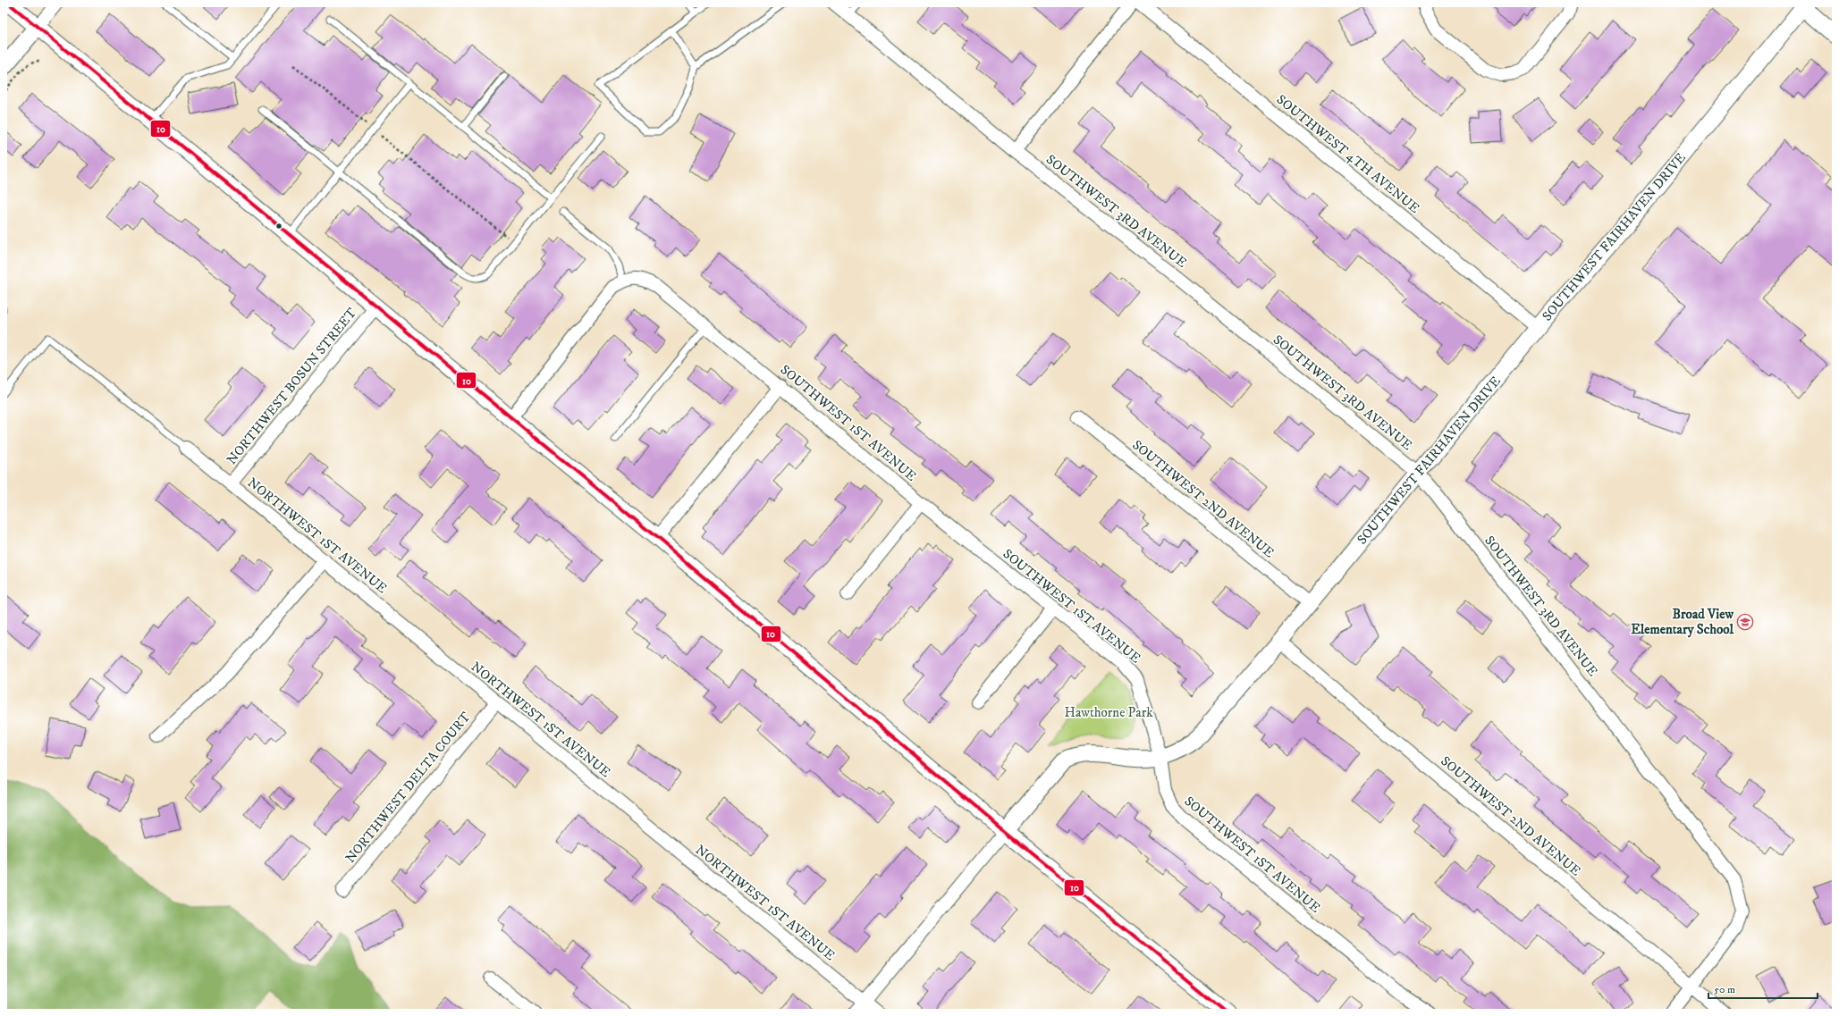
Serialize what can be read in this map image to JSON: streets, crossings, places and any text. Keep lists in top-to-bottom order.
{
  "streets": {
    "street": [
      "SOUTHWEST 4TH AVENUE",
      "SOUTHWEST 3RD AVENUE",
      "SOUTHWEST FAIRHAVEN DRIVE",
      "NORTHWEST BOSUN STREET",
      "SOUTHWEST 1ST AVENUE",
      "SOUTHWEST 2ND AVENUE",
      "NORTHWEST 1ST AVENUE",
      "NORTHWEST DELTA COURT"
    ]
  },
  "crossings": [
    ["SOUTHWEST 4TH AVENUE", "SOUTHWEST FAIRHAVEN DRIVE"],
    ["SOUTHWEST 3RD AVENUE", "SOUTHWEST FAIRHAVEN DRIVE"],
    ["SOUTHWEST 3RD AVENUE", "SOUTHWEST 2ND AVENUE"],
    ["SOUTHWEST FAIRHAVEN DRIVE", "SOUTHWEST 1ST AVENUE"],
    ["SOUTHWEST FAIRHAVEN DRIVE", "SOUTHWEST 2ND AVENUE"],
    ["NORTHWEST BOSUN STREET", "NORTHWEST 1ST AVENUE"],
    ["NORTHWEST 1ST AVENUE", "NORTHWEST DELTA COURT"]
  ],
  "parks": ["Hawthorne Park"],
  "places": {
    "school or university": ["Broad View Elementary School"]
  },
  "lines": ["transit line 10"],
  "scale_bar": "50 m"
}
